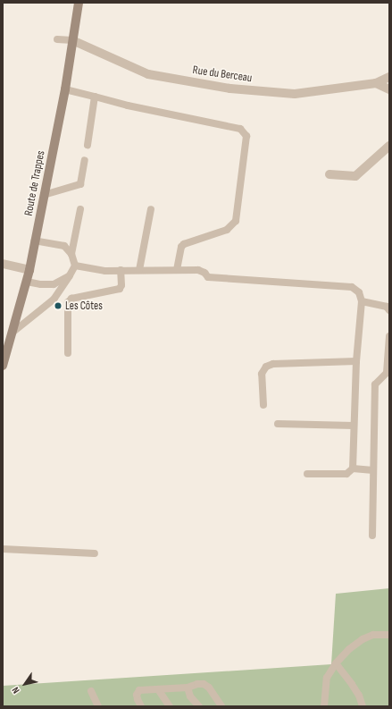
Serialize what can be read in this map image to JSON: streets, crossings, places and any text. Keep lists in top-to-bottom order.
{
  "streets": {
    "main road": ["Route de Trappes"],
    "street": ["Rue du Berceau"]
  },
  "crossings": [
    ["Rue du Berceau", "Route de Trappes"]
  ],
  "places": ["Les Côtes"],
  "north": "bottom left"
}
